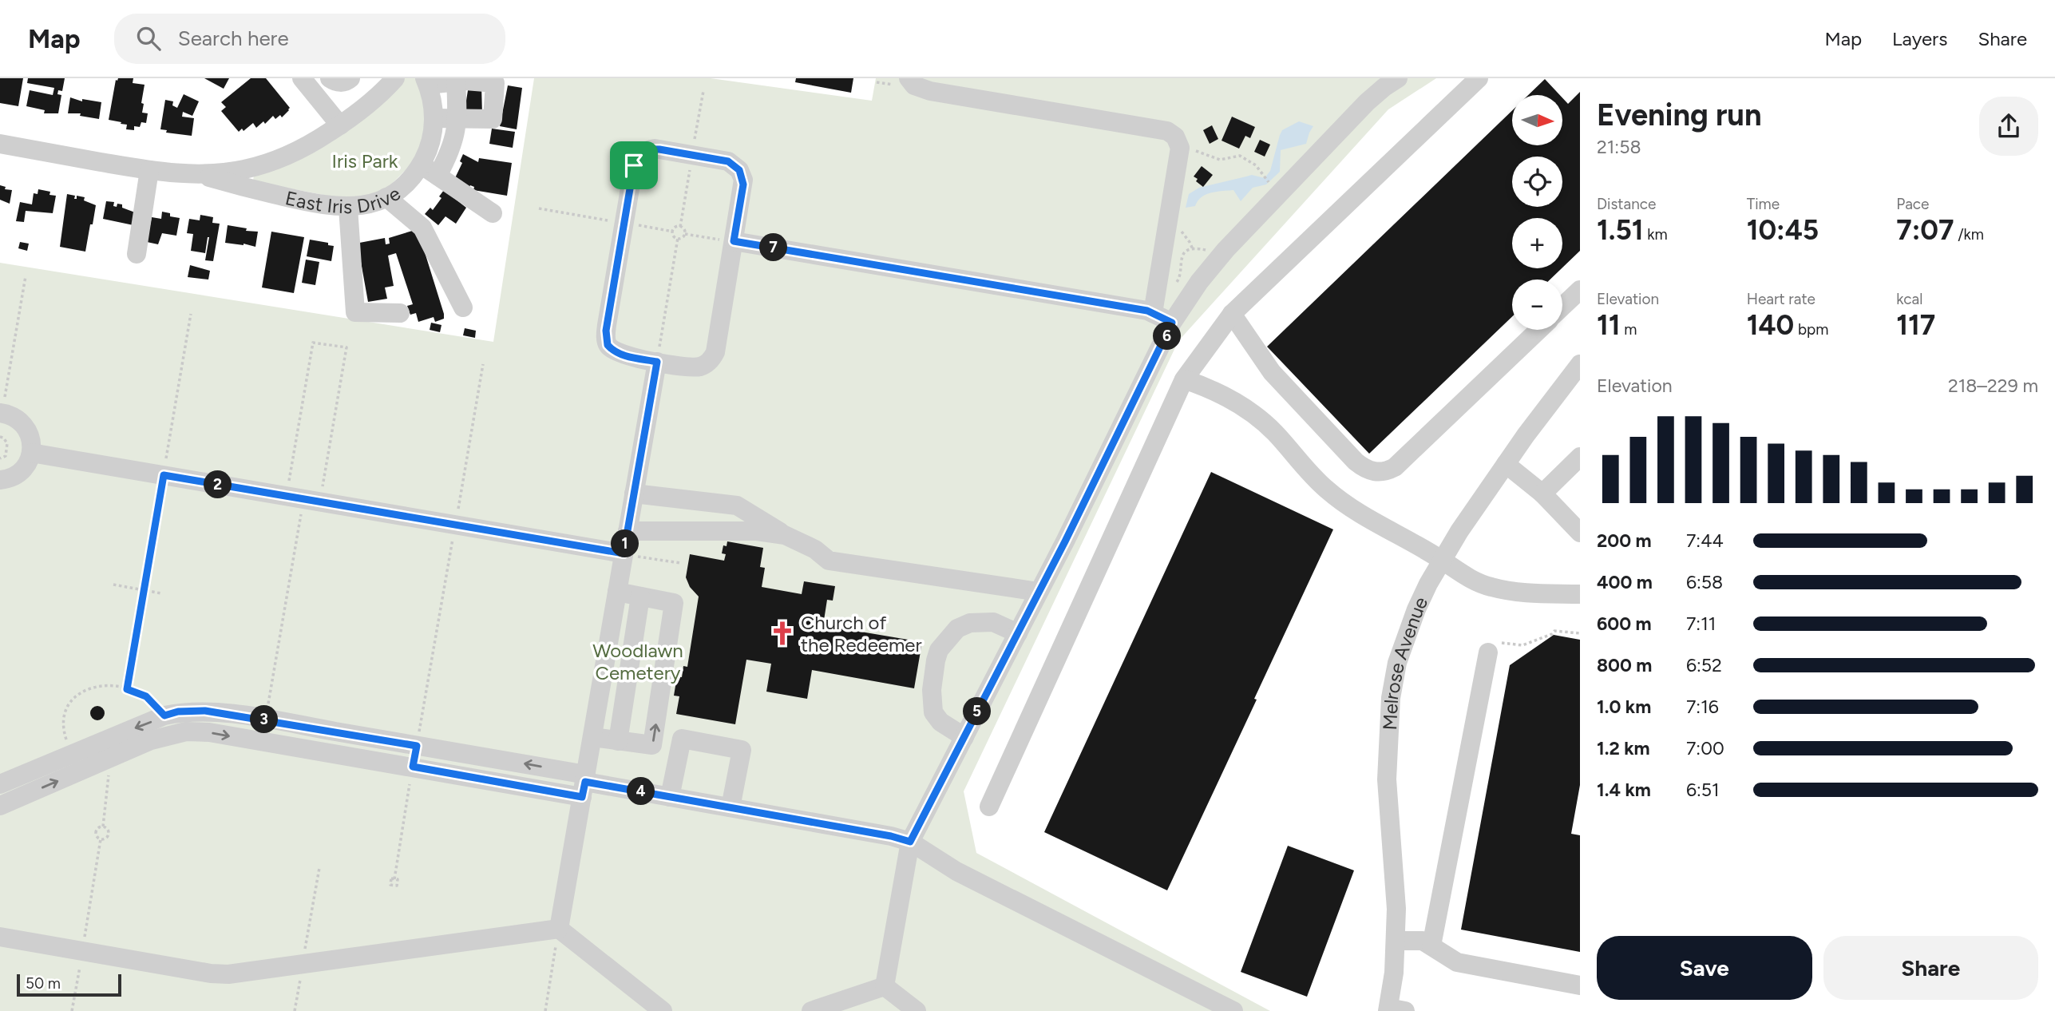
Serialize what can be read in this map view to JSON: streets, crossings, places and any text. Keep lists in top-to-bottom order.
{
  "streets": {
    "street": ["East Iris Drive", "Melrose Avenue"]
  },
  "parks": ["Iris Park", "Woodlawn Cemetery"],
  "places": {
    "church": ["Church of the Redeemer"]
  },
  "scale_bar": "50 m",
  "north": "right",
  "page": {
    "header": "Map",
    "search": "Search here",
    "nav": ["Map", "Layers", "Share"],
    "heading": ["Evening run", "21:58"],
    "map_buttons": ["+", "−"],
    "stats": [
      ["Distance", "1.51 km"],
      ["Time", "10:45"],
      ["Pace", "7:07 /km"],
      ["Elevation", "11 m"],
      ["Heart rate", "140 bpm"],
      ["kcal", "117"]
    ],
    "pins": [
      "7",
      "6",
      "2",
      "1",
      "5",
      "3",
      "4"
    ],
    "chart": ["Elevation", "218–229 m"],
    "list": [
      {
        "name": "200 m",
        "note": "7:44"
      },
      {
        "name": "400 m",
        "note": "6:58"
      },
      {
        "name": "600 m",
        "note": "7:11"
      },
      {
        "name": "800 m",
        "note": "6:52"
      },
      {
        "name": "1.0 km",
        "note": "7:16"
      },
      {
        "name": "1.2 km",
        "note": "7:00"
      },
      {
        "name": "1.4 km",
        "note": "6:51"
      }
    ],
    "buttons": ["Save", "Share"],
    "scale": "50 m"
  }
}
